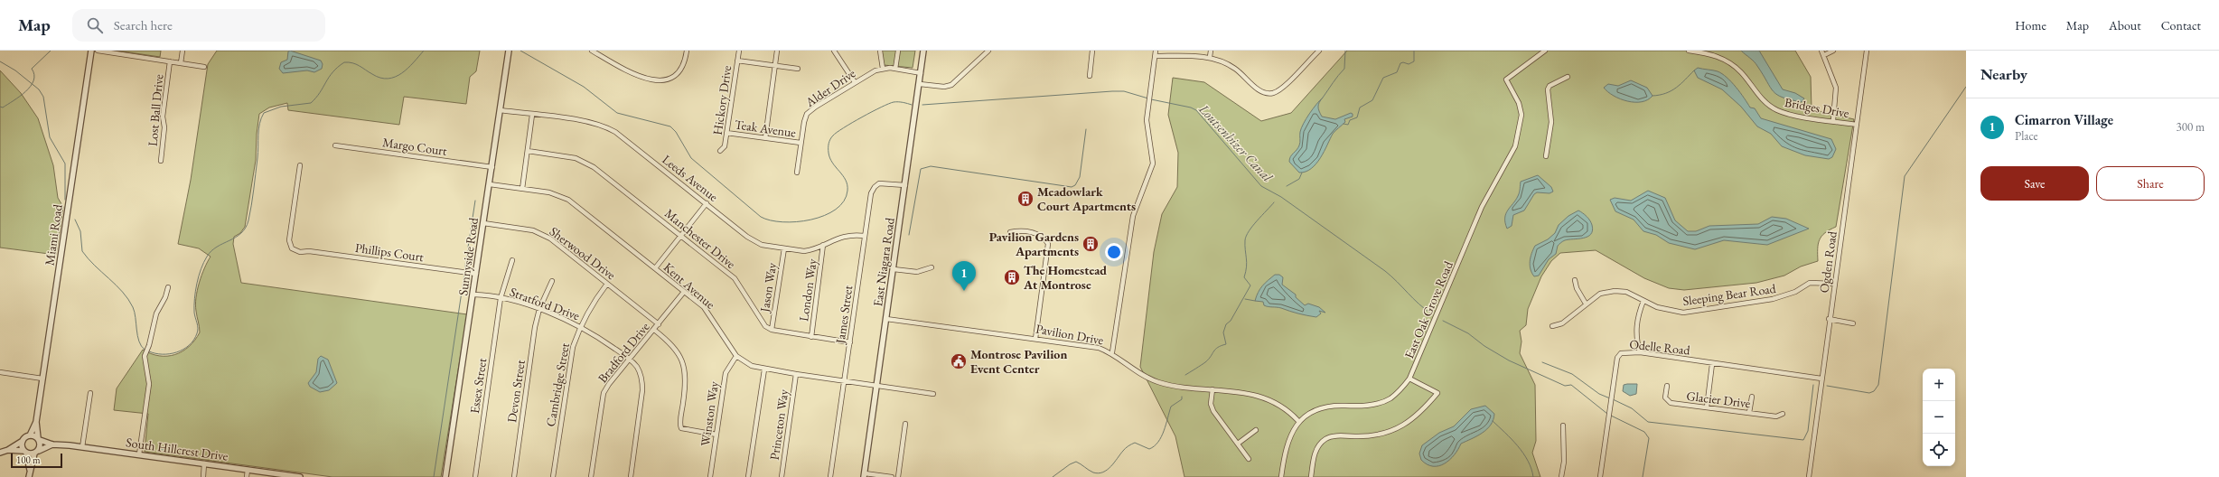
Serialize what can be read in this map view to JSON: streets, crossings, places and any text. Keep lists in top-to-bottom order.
{
  "streets": {
    "street": [
      "Alder Drive",
      "Hickory Drive",
      "Bridges Drive",
      "Lost Ball Drive",
      "Teak Avenue",
      "Margo Court",
      "Leeds Avenue",
      "Miami Road",
      "Manchester Drive",
      "Phillips Court",
      "Sherwood Drive",
      "Sunnyside Road",
      "East Niagara Road",
      "Ogden Road",
      "Kent Avenue",
      "Jason Way",
      "London Way",
      "Sleeping Bear Road",
      "Stratford Drive",
      "East Oak Grove Road",
      "James Street",
      "Pavilion Drive",
      "Odelle Road",
      "Bradford Drive",
      "Cambridge Street",
      "Essex Street",
      "Devon Street",
      "Glacier Drive",
      "Winston Way",
      "Princeton Way",
      "South Hillcrest Drive"
    ]
  },
  "crossings": [
    ["Alder Drive", "Teak Avenue"],
    ["Alder Drive", "East Niagara Road"],
    ["Hickory Drive", "Teak Avenue"],
    ["Bridges Drive", "Ogden Road"],
    ["Margo Court", "Sunnyside Road"],
    ["Leeds Avenue", "Sunnyside Road"],
    ["Leeds Avenue", "Jason Way"],
    ["Leeds Avenue", "London Way"],
    ["Leeds Avenue", "James Street"],
    ["Miami Road", "South Hillcrest Drive"],
    ["Manchester Drive", "Jason Way"],
    ["Phillips Court", "Sunnyside Road"],
    ["Sherwood Drive", "Sunnyside Road"],
    ["Sherwood Drive", "Bradford Drive"],
    ["Sherwood Drive", "Cambridge Street"],
    ["Sunnyside Road", "Kent Avenue"],
    ["Sunnyside Road", "Stratford Drive"],
    ["East Niagara Road", "Kent Avenue"],
    ["East Niagara Road", "James Street"],
    ["East Niagara Road", "Pavilion Drive"],
    ["Ogden Road", "Sleeping Bear Road"],
    ["Ogden Road", "Odelle Road"],
    ["Kent Avenue", "James Street"],
    ["Kent Avenue", "Bradford Drive"],
    ["Kent Avenue", "Winston Way"],
    ["Kent Avenue", "Princeton Way"],
    ["Stratford Drive", "Bradford Drive"],
    ["Stratford Drive", "Cambridge Street"],
    ["Stratford Drive", "Essex Street"],
    ["Stratford Drive", "Devon Street"],
    ["East Oak Grove Road", "Pavilion Drive"]
  ],
  "water": ["Loutsenhizer Canal"],
  "places": {
    "building": ["Meadowlark Court Apartments", "Pavilion Gardens Apartments", "The Homestead At Montrose"],
    "public building": ["Montrose Pavilion Event Center"]
  },
  "scale_bar": "100 m",
  "page": {
    "header": "Map",
    "search": "Search here",
    "nav": [
      "Home",
      "Map",
      "About",
      "Contact"
    ],
    "heading": "Nearby",
    "list": [
      {
        "mark": "1",
        "name": "Cimarron Village",
        "note": "Place",
        "value": "300 m"
      }
    ],
    "buttons": ["Save", "Share"],
    "pins": "1",
    "map_buttons": ["+", "−"],
    "scale": "100 m"
  }
}
